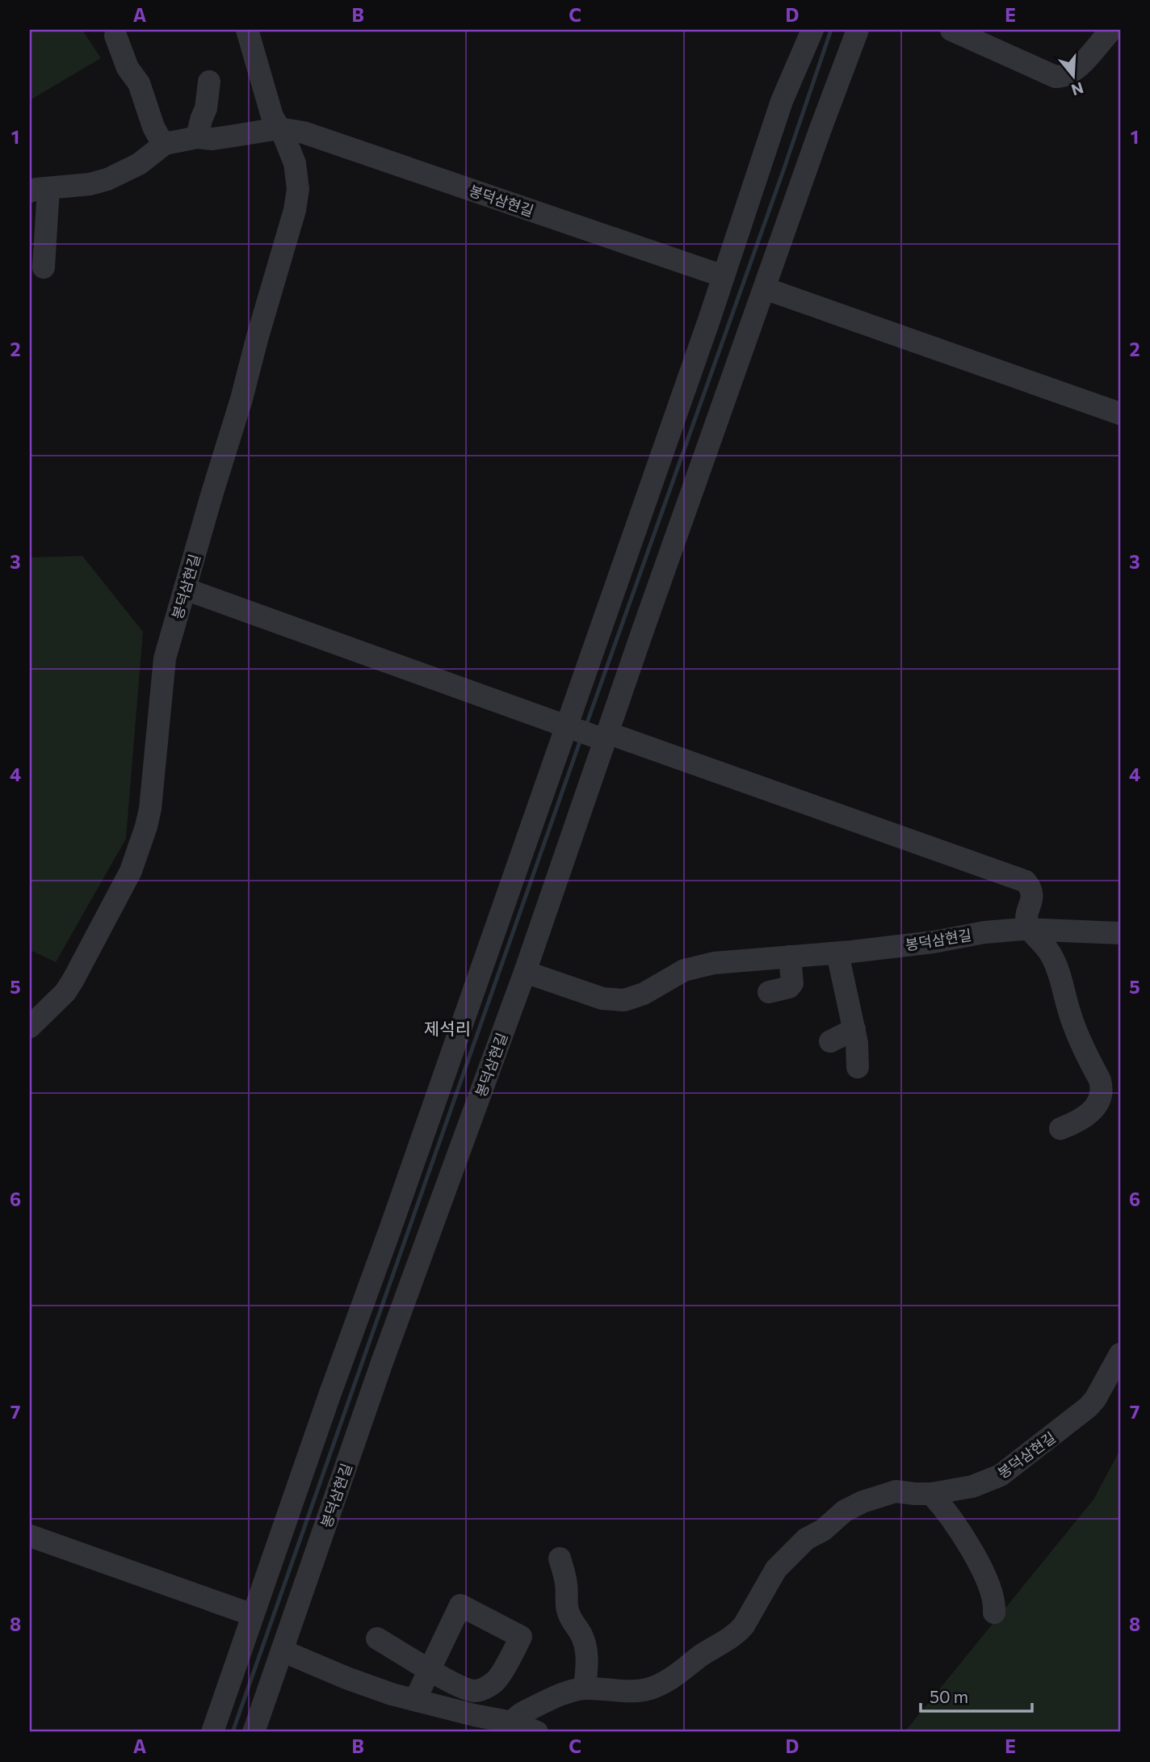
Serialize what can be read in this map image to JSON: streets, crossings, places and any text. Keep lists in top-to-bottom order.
{
  "streets": {
    "street": ["봉덕삼현길"]
  },
  "districts": ["제석리"],
  "scale_bar": "50 m",
  "north": "bottom",
  "grid": {
    "columns": [
      "A",
      "B",
      "C",
      "D",
      "E"
    ],
    "rows": [
      "1",
      "2",
      "3",
      "4",
      "5",
      "6",
      "7",
      "8"
    ]
  }
}
